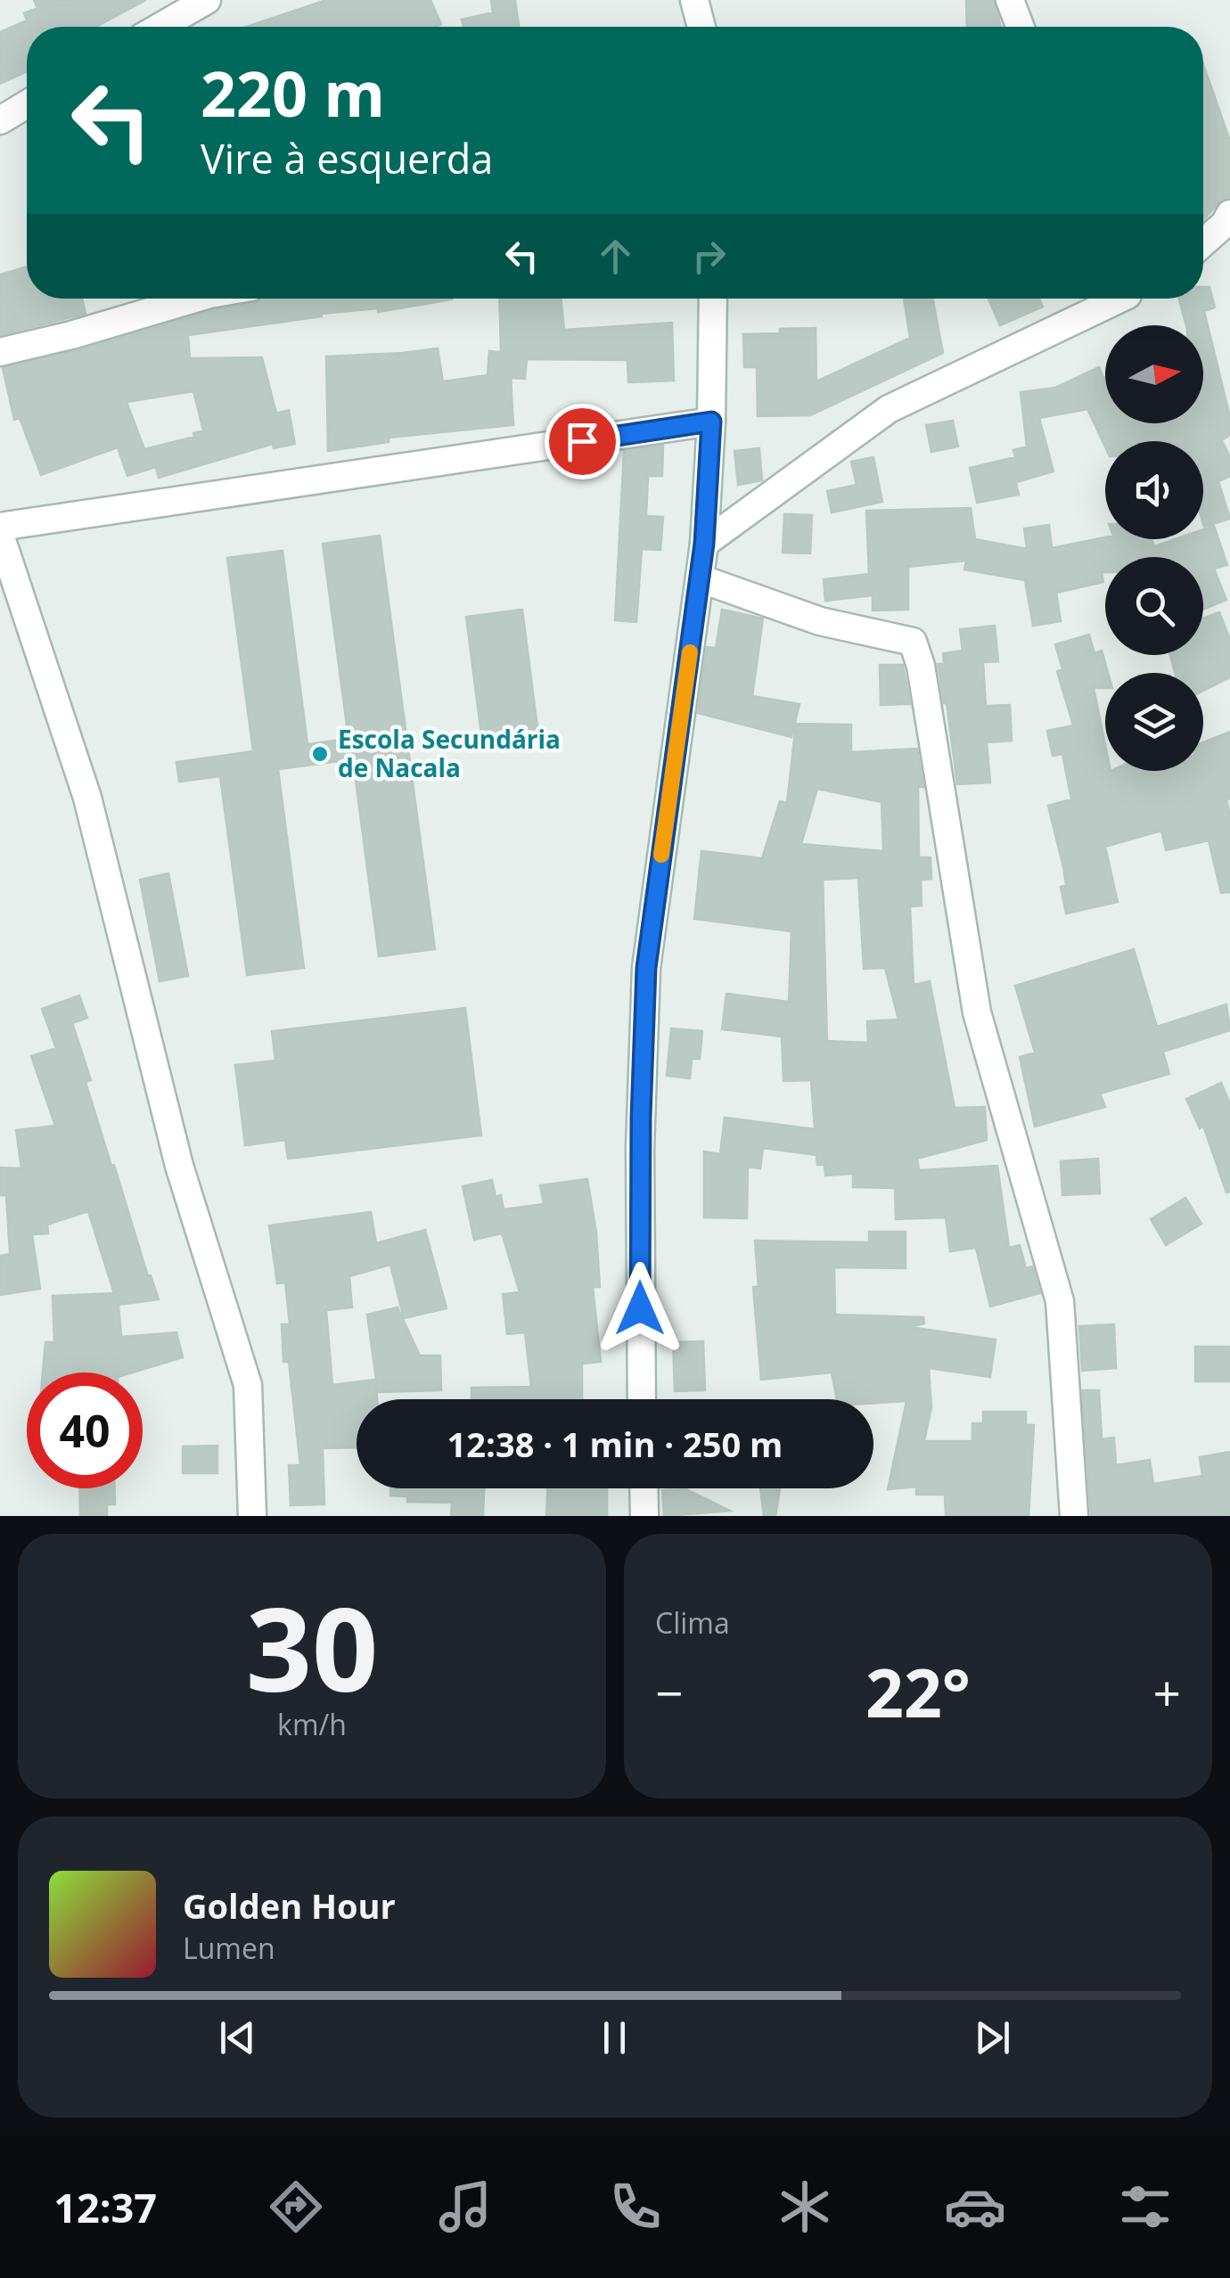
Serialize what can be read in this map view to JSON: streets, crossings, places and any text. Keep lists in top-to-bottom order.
{
  "places": ["Escola Secundária de Nacala"],
  "north": "right",
  "page": {
    "turn": ["220 m", "Vire à esquerda"],
    "limit": "40",
    "trip": "12:38 · 1 min · 250 m",
    "tile": [
      ["30", "km/h"],
      "Clima"
    ],
    "heat": ["−", "22°", "+"],
    "song": ["Golden Hour", "Lumen"],
    "tabs": "12:37"
  }
}
